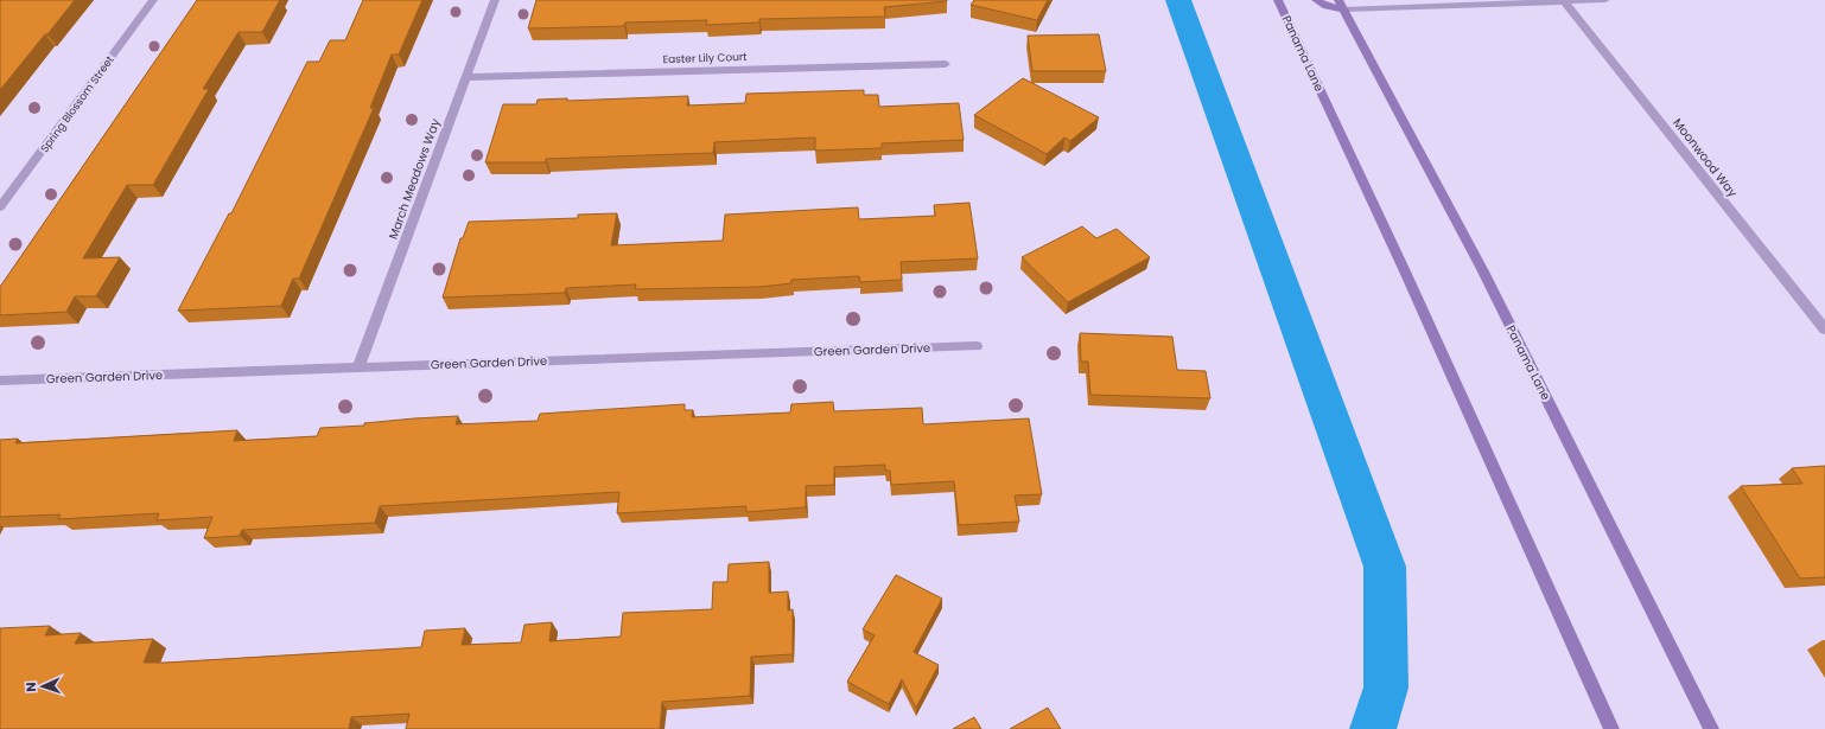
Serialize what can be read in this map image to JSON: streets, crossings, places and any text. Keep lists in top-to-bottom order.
{
  "streets": {
    "main road": ["Panama Lane"],
    "street": [
      "Easter Lily Court",
      "Spring Blossom Street",
      "Moonwood Way",
      "March Meadows Way",
      "Green Garden Drive"
    ]
  },
  "crossings": [
    ["Easter Lily Court", "March Meadows Way"],
    ["March Meadows Way", "Green Garden Drive"]
  ],
  "north": "left"
}
